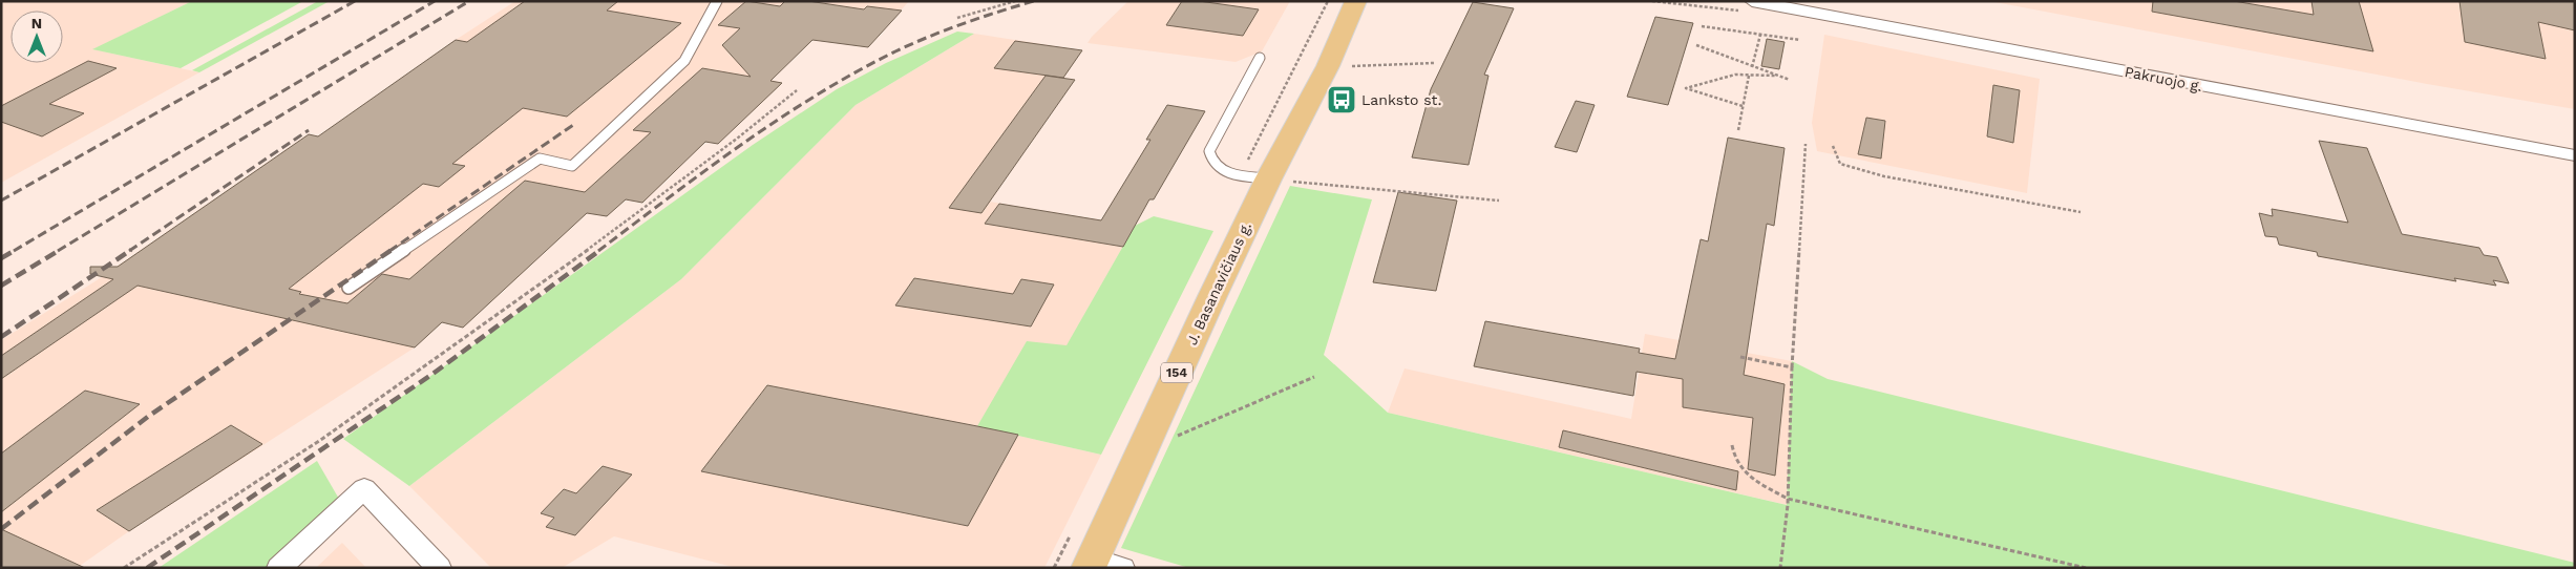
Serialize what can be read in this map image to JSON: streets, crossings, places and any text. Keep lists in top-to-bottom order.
{
  "streets": {
    "main road": ["J. Basanavičiaus g.", "154"],
    "street": ["Pakruojo g."]
  },
  "places": {
    "bus stop": ["Lanksto st."]
  },
  "north": "top"
}
